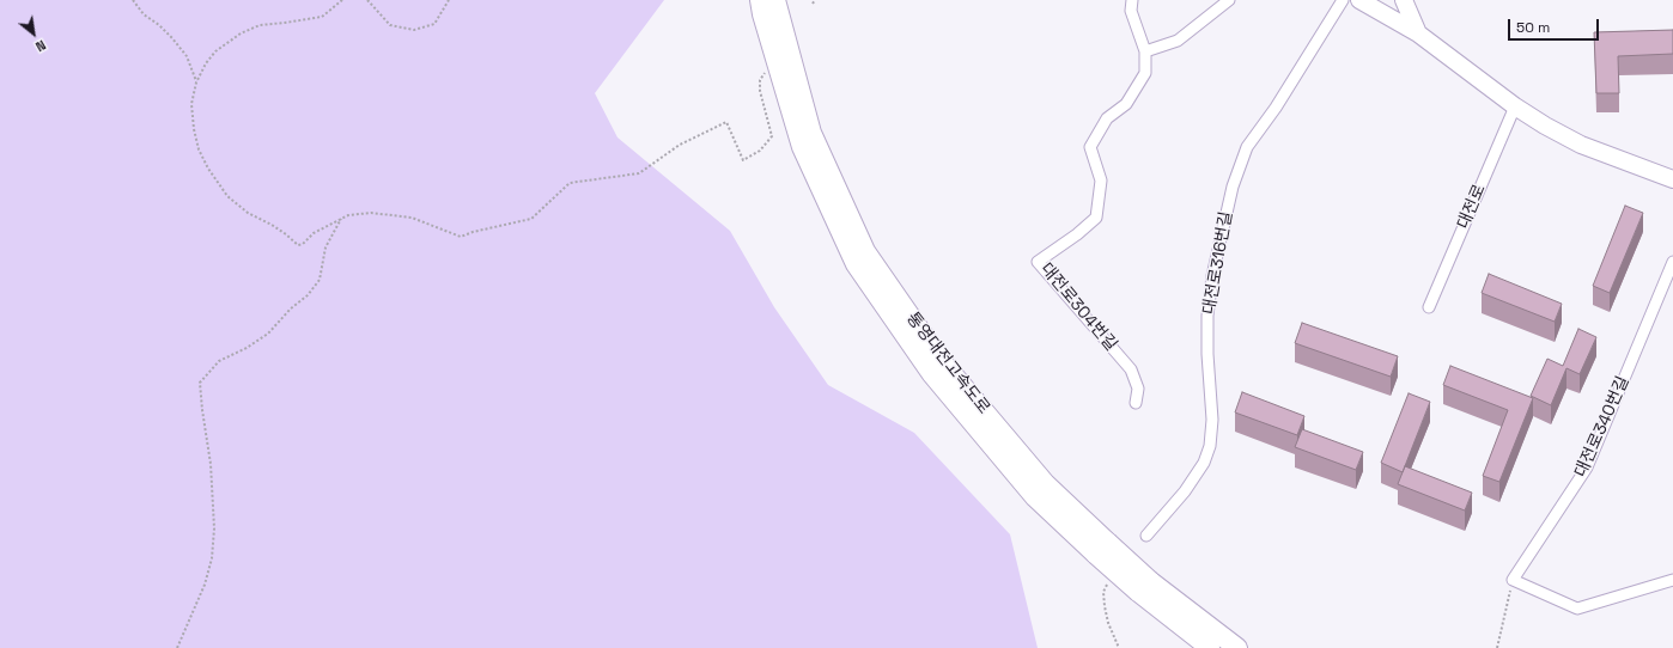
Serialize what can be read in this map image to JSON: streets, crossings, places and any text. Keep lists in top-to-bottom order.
{
  "streets": {
    "highway": ["통영대전고속도로"],
    "street": [
      "대전로",
      "대전로316번길",
      "대전로304번길",
      "대전로340번길"
    ]
  },
  "scale_bar": "50 m",
  "north": "bottom right"
}
